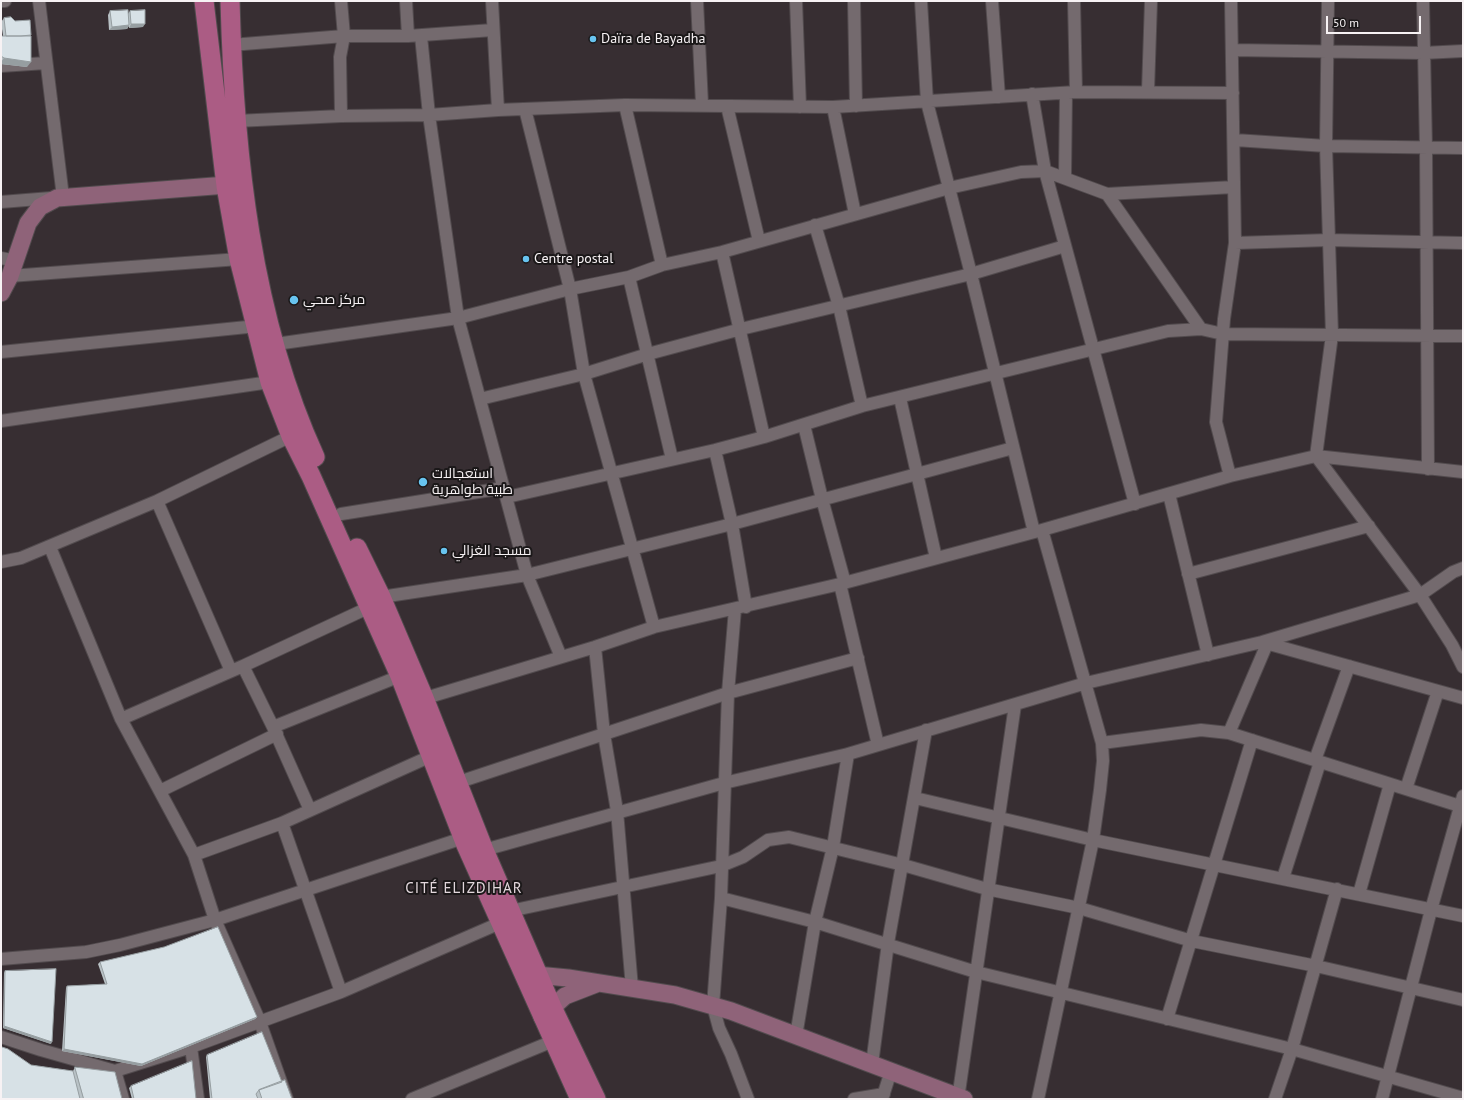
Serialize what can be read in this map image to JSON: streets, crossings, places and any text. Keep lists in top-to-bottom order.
{
  "districts": ["CITÉ ELIZDIHAR"],
  "places": [
    "Daïra de Bayadha",
    "Centre postal",
    "مركز صحي",
    "استعجالات طبية طواهرية",
    "مسجد الغزالي"
  ],
  "scale_bar": "50 m"
}
